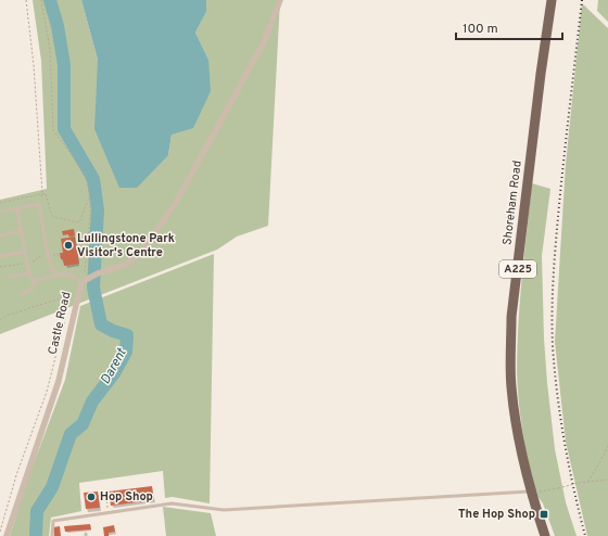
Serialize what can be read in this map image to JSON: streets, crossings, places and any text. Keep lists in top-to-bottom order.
{
  "streets": {
    "main road": ["Shoreham Road", "A225"],
    "street": ["Castle Road"]
  },
  "water": ["Darent"],
  "places": {
    "other": ["Lullingstone Park Visitor's Centre", "Hop Shop"],
    "transit": ["The Hop Shop"]
  },
  "scale_bar": "100 m"
}
